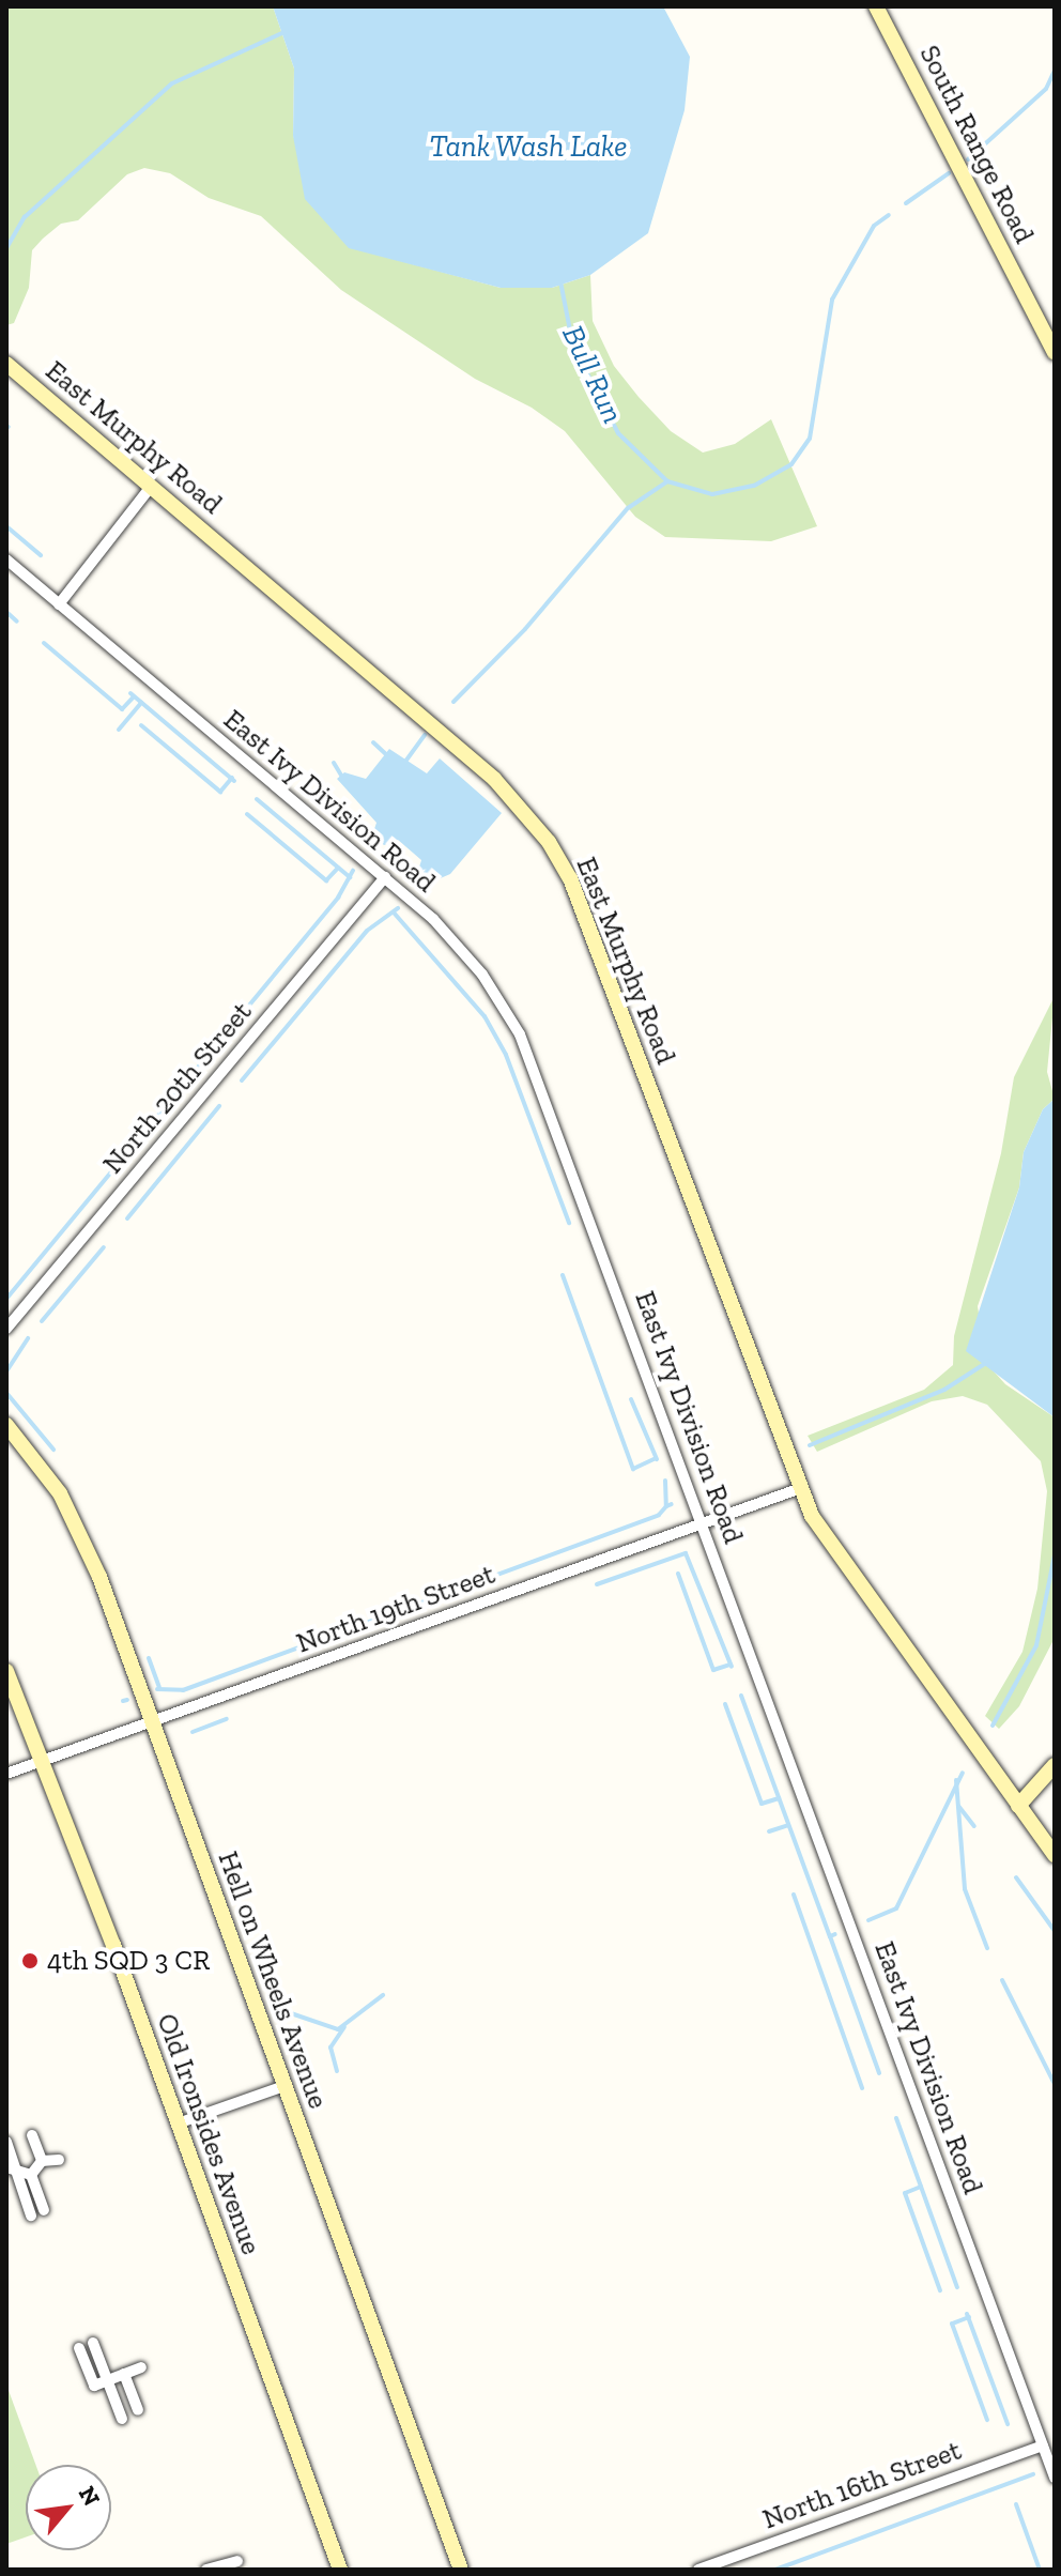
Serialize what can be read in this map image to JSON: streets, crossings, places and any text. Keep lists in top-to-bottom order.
{
  "streets": {
    "street": [
      "South Range Road",
      "East Murphy Road",
      "East Ivy Division Road",
      "North 20th Street",
      "North 19th Street",
      "Hell on Wheels Avenue",
      "Old Ironsides Avenue",
      "North 16th Street"
    ]
  },
  "crossings": [
    ["East Murphy Road", "North 19th Street"],
    ["East Ivy Division Road", "North 20th Street"],
    ["East Ivy Division Road", "North 19th Street"],
    ["East Ivy Division Road", "North 16th Street"],
    ["North 19th Street", "Hell on Wheels Avenue"],
    ["North 19th Street", "Old Ironsides Avenue"]
  ],
  "water": ["Tank Wash Lake", "Bull Run"],
  "places": ["4th SQD 3 CR"],
  "north": "top right"
}
